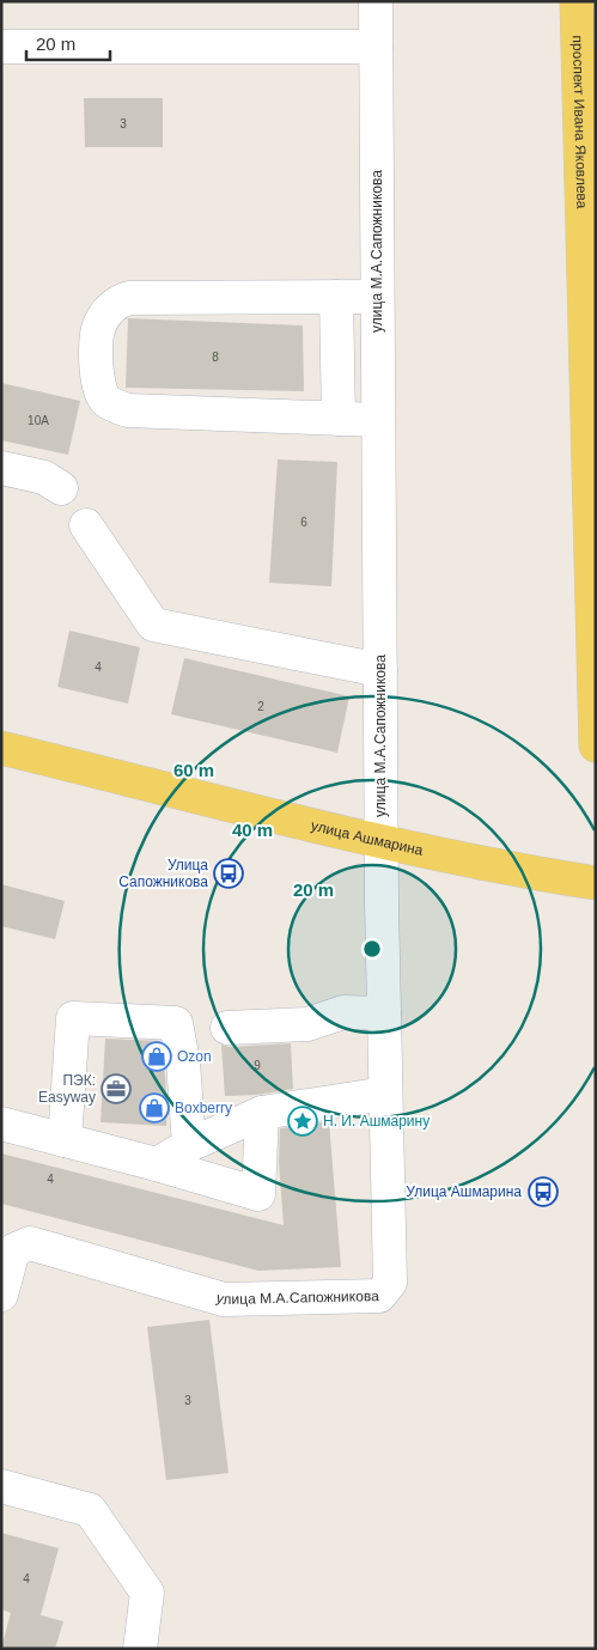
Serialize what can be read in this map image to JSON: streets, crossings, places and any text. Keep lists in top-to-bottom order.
{
  "streets": {
    "main road": ["проспект Ивана Яковлева", "улица Ашмарина"],
    "street": ["улица М.А.Сапожникова"]
  },
  "crossings": [
    ["улица М.А.Сапожникова", "улица Ашмарина"]
  ],
  "places": {
    "bus stop": ["Улица Сапожникова", "Улица Ашмарина"],
    "shop": ["Ozon", "Boxberry"],
    "office": ["ПЭК: Easyway"],
    "place": ["Н. И. Ашмарину"]
  },
  "house_numbers": [
    "3",
    "8",
    "10А",
    "6",
    "4",
    "2",
    "9",
    "4",
    "3",
    "4"
  ],
  "scale_bar": "20 m",
  "rings": ["60 m", "40 m", "20 m"]
}
